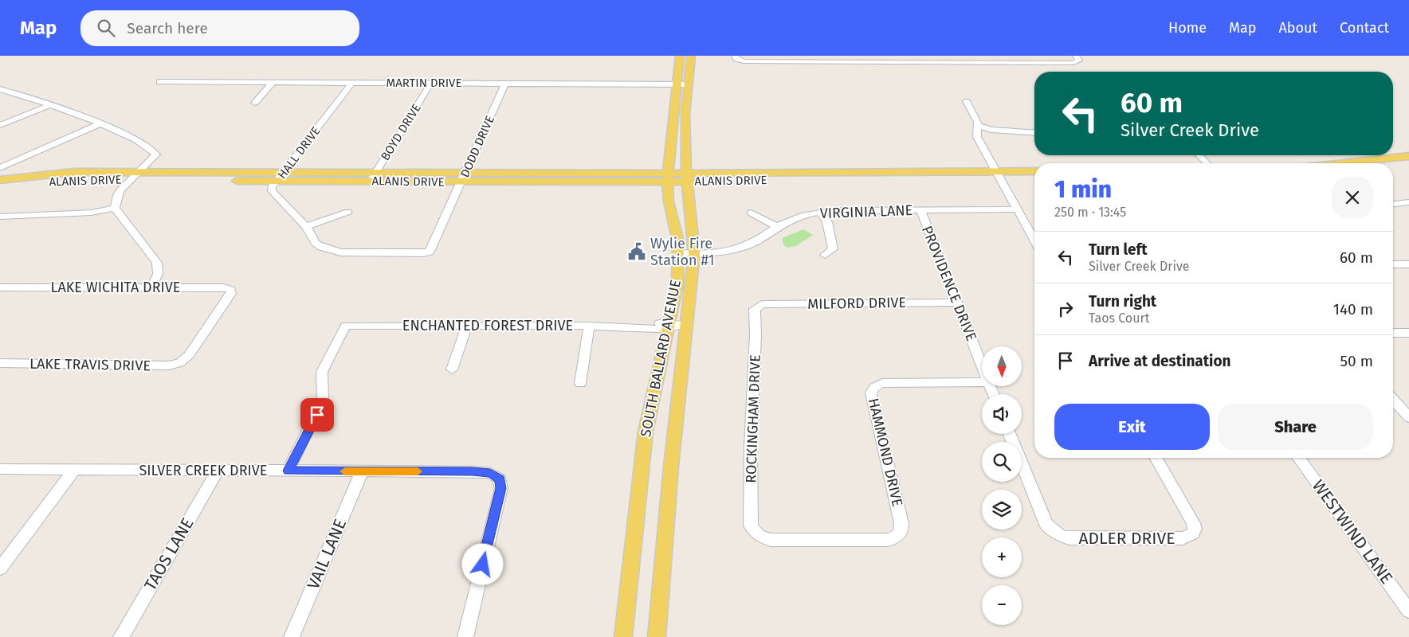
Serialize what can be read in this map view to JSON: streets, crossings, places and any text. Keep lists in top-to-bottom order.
{
  "streets": {
    "main road": ["ALANIS DRIVE", "SOUTH BALLARD AVENUE"],
    "street": [
      "MARTIN DRIVE",
      "BOYD DRIVE",
      "DODD DRIVE",
      "HALL DRIVE",
      "VIRGINIA LANE",
      "PROVIDENCE DRIVE",
      "LAKE WICHITA DRIVE",
      "MILFORD DRIVE",
      "ENCHANTED FOREST DRIVE",
      "LAKE TRAVIS DRIVE",
      "ROCKINGHAM DRIVE",
      "HAMMOND DRIVE",
      "SILVER CREEK DRIVE",
      "WESTWIND LANE",
      "ADLER DRIVE",
      "TAOS LANE",
      "VAIL LANE"
    ]
  },
  "crossings": [
    ["MARTIN DRIVE", "BOYD DRIVE"],
    ["MARTIN DRIVE", "DODD DRIVE"],
    ["MARTIN DRIVE", "HALL DRIVE"],
    ["MARTIN DRIVE", "SOUTH BALLARD AVENUE"],
    ["BOYD DRIVE", "ALANIS DRIVE"],
    ["DODD DRIVE", "HALL DRIVE"],
    ["DODD DRIVE", "ALANIS DRIVE"],
    ["HALL DRIVE", "ALANIS DRIVE"],
    ["ALANIS DRIVE", "SOUTH BALLARD AVENUE"],
    ["VIRGINIA LANE", "PROVIDENCE DRIVE"],
    ["VIRGINIA LANE", "SOUTH BALLARD AVENUE"],
    ["PROVIDENCE DRIVE", "MILFORD DRIVE"],
    ["LAKE WICHITA DRIVE", "LAKE TRAVIS DRIVE"],
    ["MILFORD DRIVE", "ROCKINGHAM DRIVE"],
    ["ENCHANTED FOREST DRIVE", "SOUTH BALLARD AVENUE"],
    ["ENCHANTED FOREST DRIVE", "SILVER CREEK DRIVE"],
    ["ROCKINGHAM DRIVE", "HAMMOND DRIVE"],
    ["SILVER CREEK DRIVE", "TAOS LANE"],
    ["SILVER CREEK DRIVE", "VAIL LANE"]
  ],
  "places": {
    "public building": ["Wylie Fire Station #1"]
  },
  "north": "bottom",
  "page": {
    "header": "Map",
    "search": "Search here",
    "nav": [
      "Home",
      "Map",
      "About",
      "Contact"
    ],
    "turn": ["60 m", "Silver Creek Drive"],
    "heading": ["1 min", "250 m · 13:45"],
    "list": [
      {
        "name": "Turn left",
        "note": "Silver Creek Drive",
        "value": "60 m"
      },
      {
        "name": "Turn right",
        "note": "Taos Court",
        "value": "140 m"
      },
      {
        "name": "Arrive at destination",
        "value": "50 m"
      }
    ],
    "map_buttons": ["+", "−"],
    "buttons": ["Exit", "Share"]
  }
}
